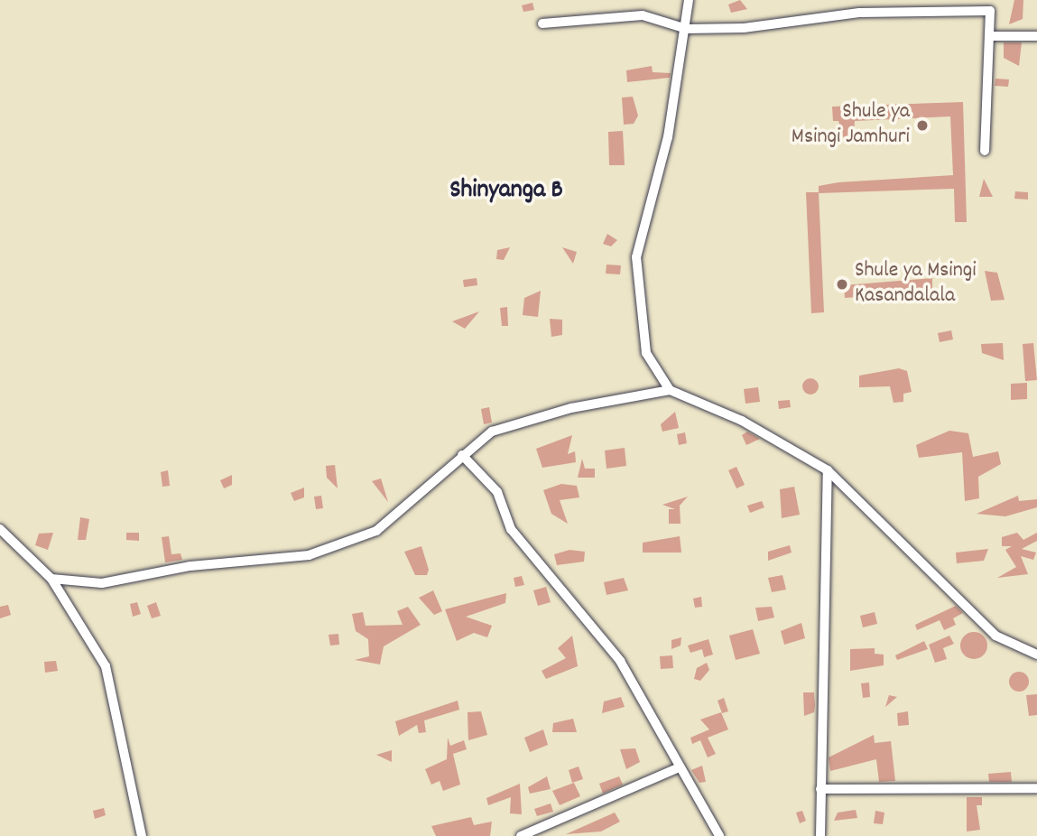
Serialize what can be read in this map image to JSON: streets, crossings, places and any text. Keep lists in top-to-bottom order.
{
  "districts": ["Shinyanga B"],
  "places": ["Shule ya Msingi Jamhuri", "Shule ya Msingi Kasandalala"]
}
